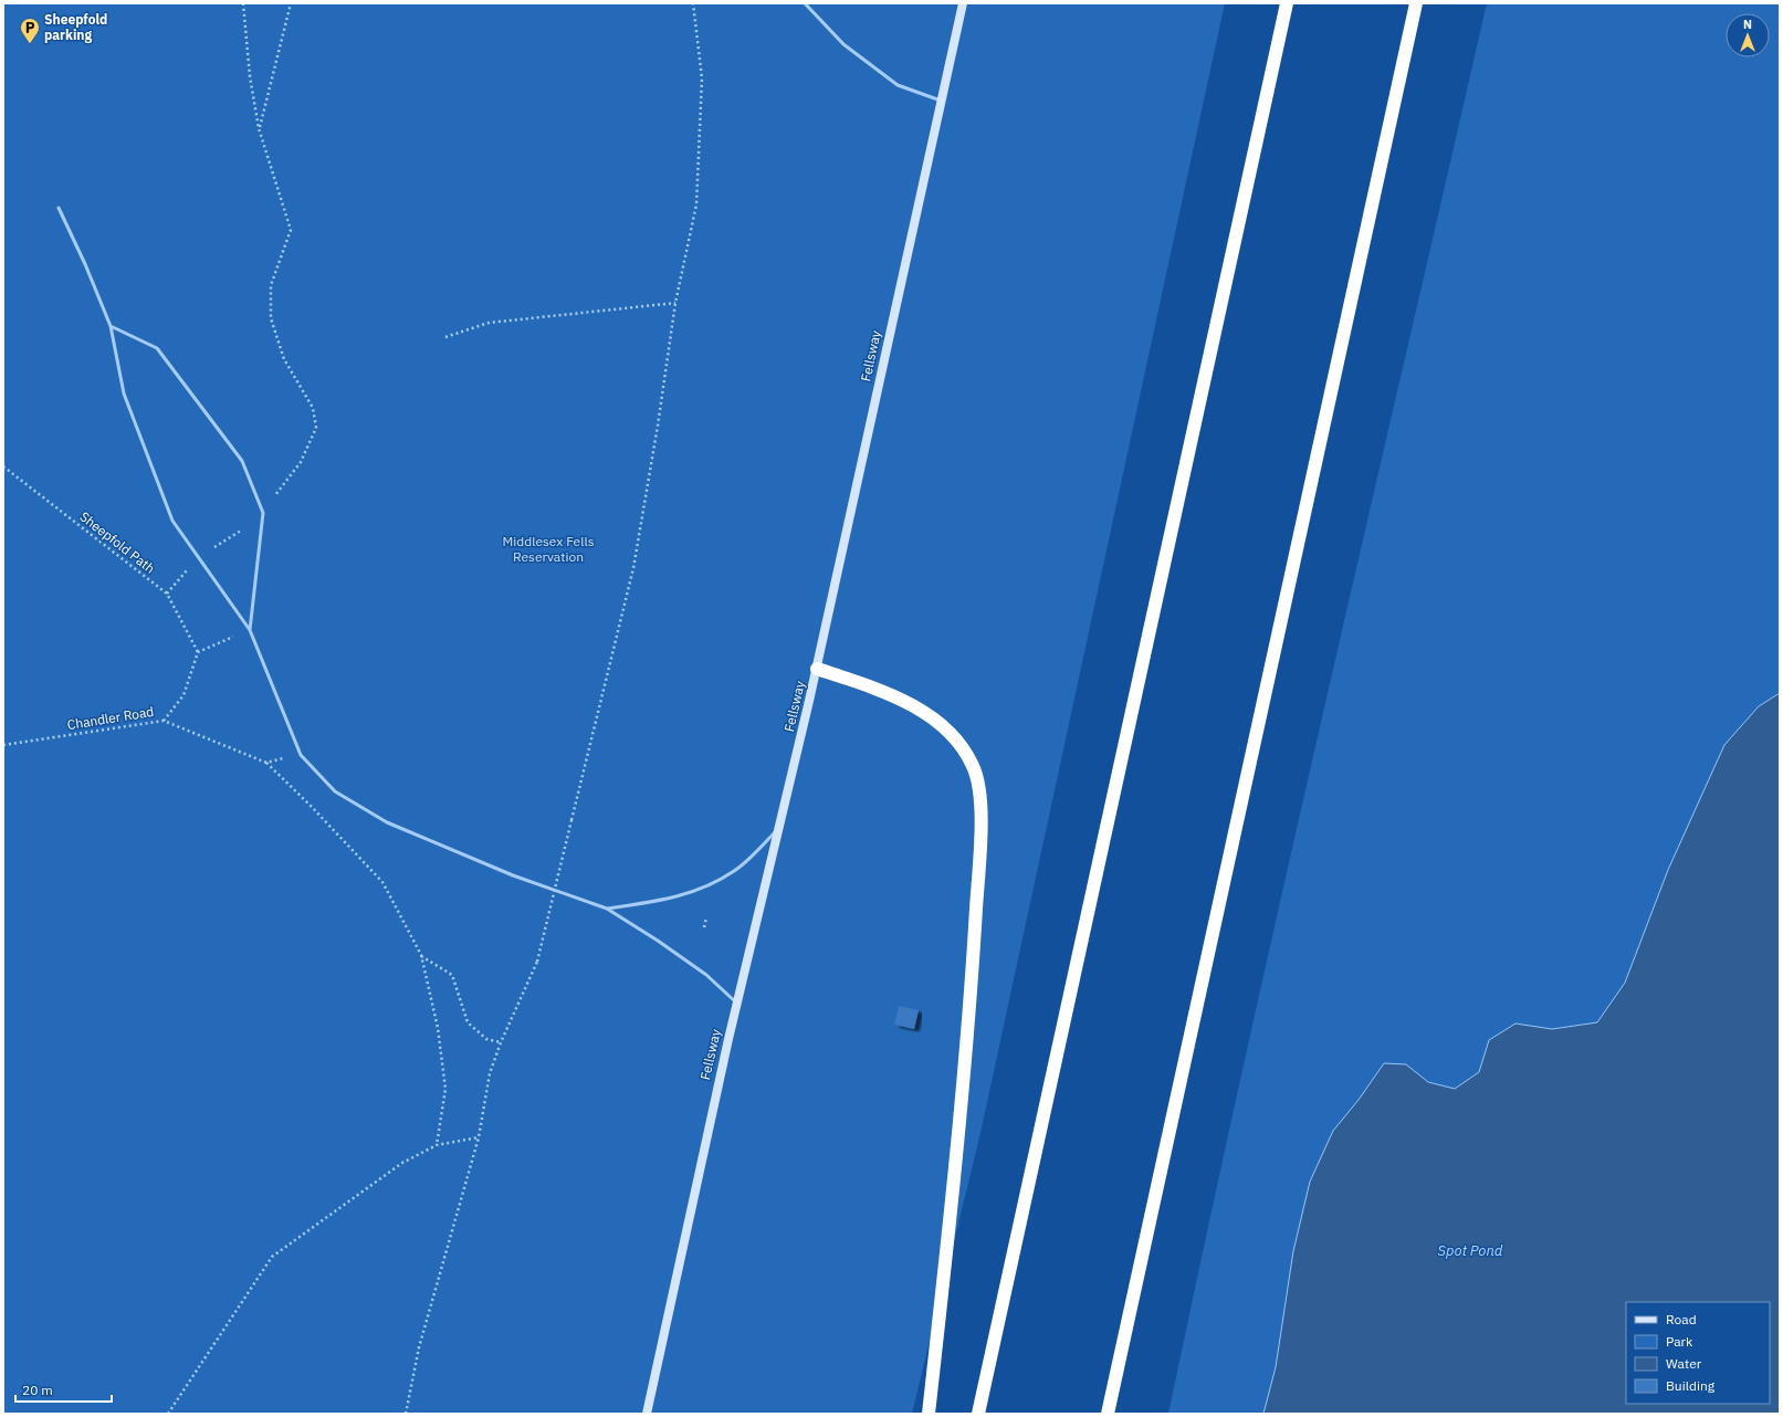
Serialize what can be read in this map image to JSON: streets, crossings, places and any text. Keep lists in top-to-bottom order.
{
  "streets": {
    "main road": ["Fellsway"],
    "path": ["Sheepfold Path", "Chandler Road"]
  },
  "water": ["Spot Pond"],
  "parks": ["Middlesex Fells Reservation"],
  "places": {
    "parking": ["Sheepfold parking"]
  },
  "legend": [
    "Road",
    "Park",
    "Water",
    "Building"
  ],
  "scale_bar": "20 m",
  "north": "top"
}
